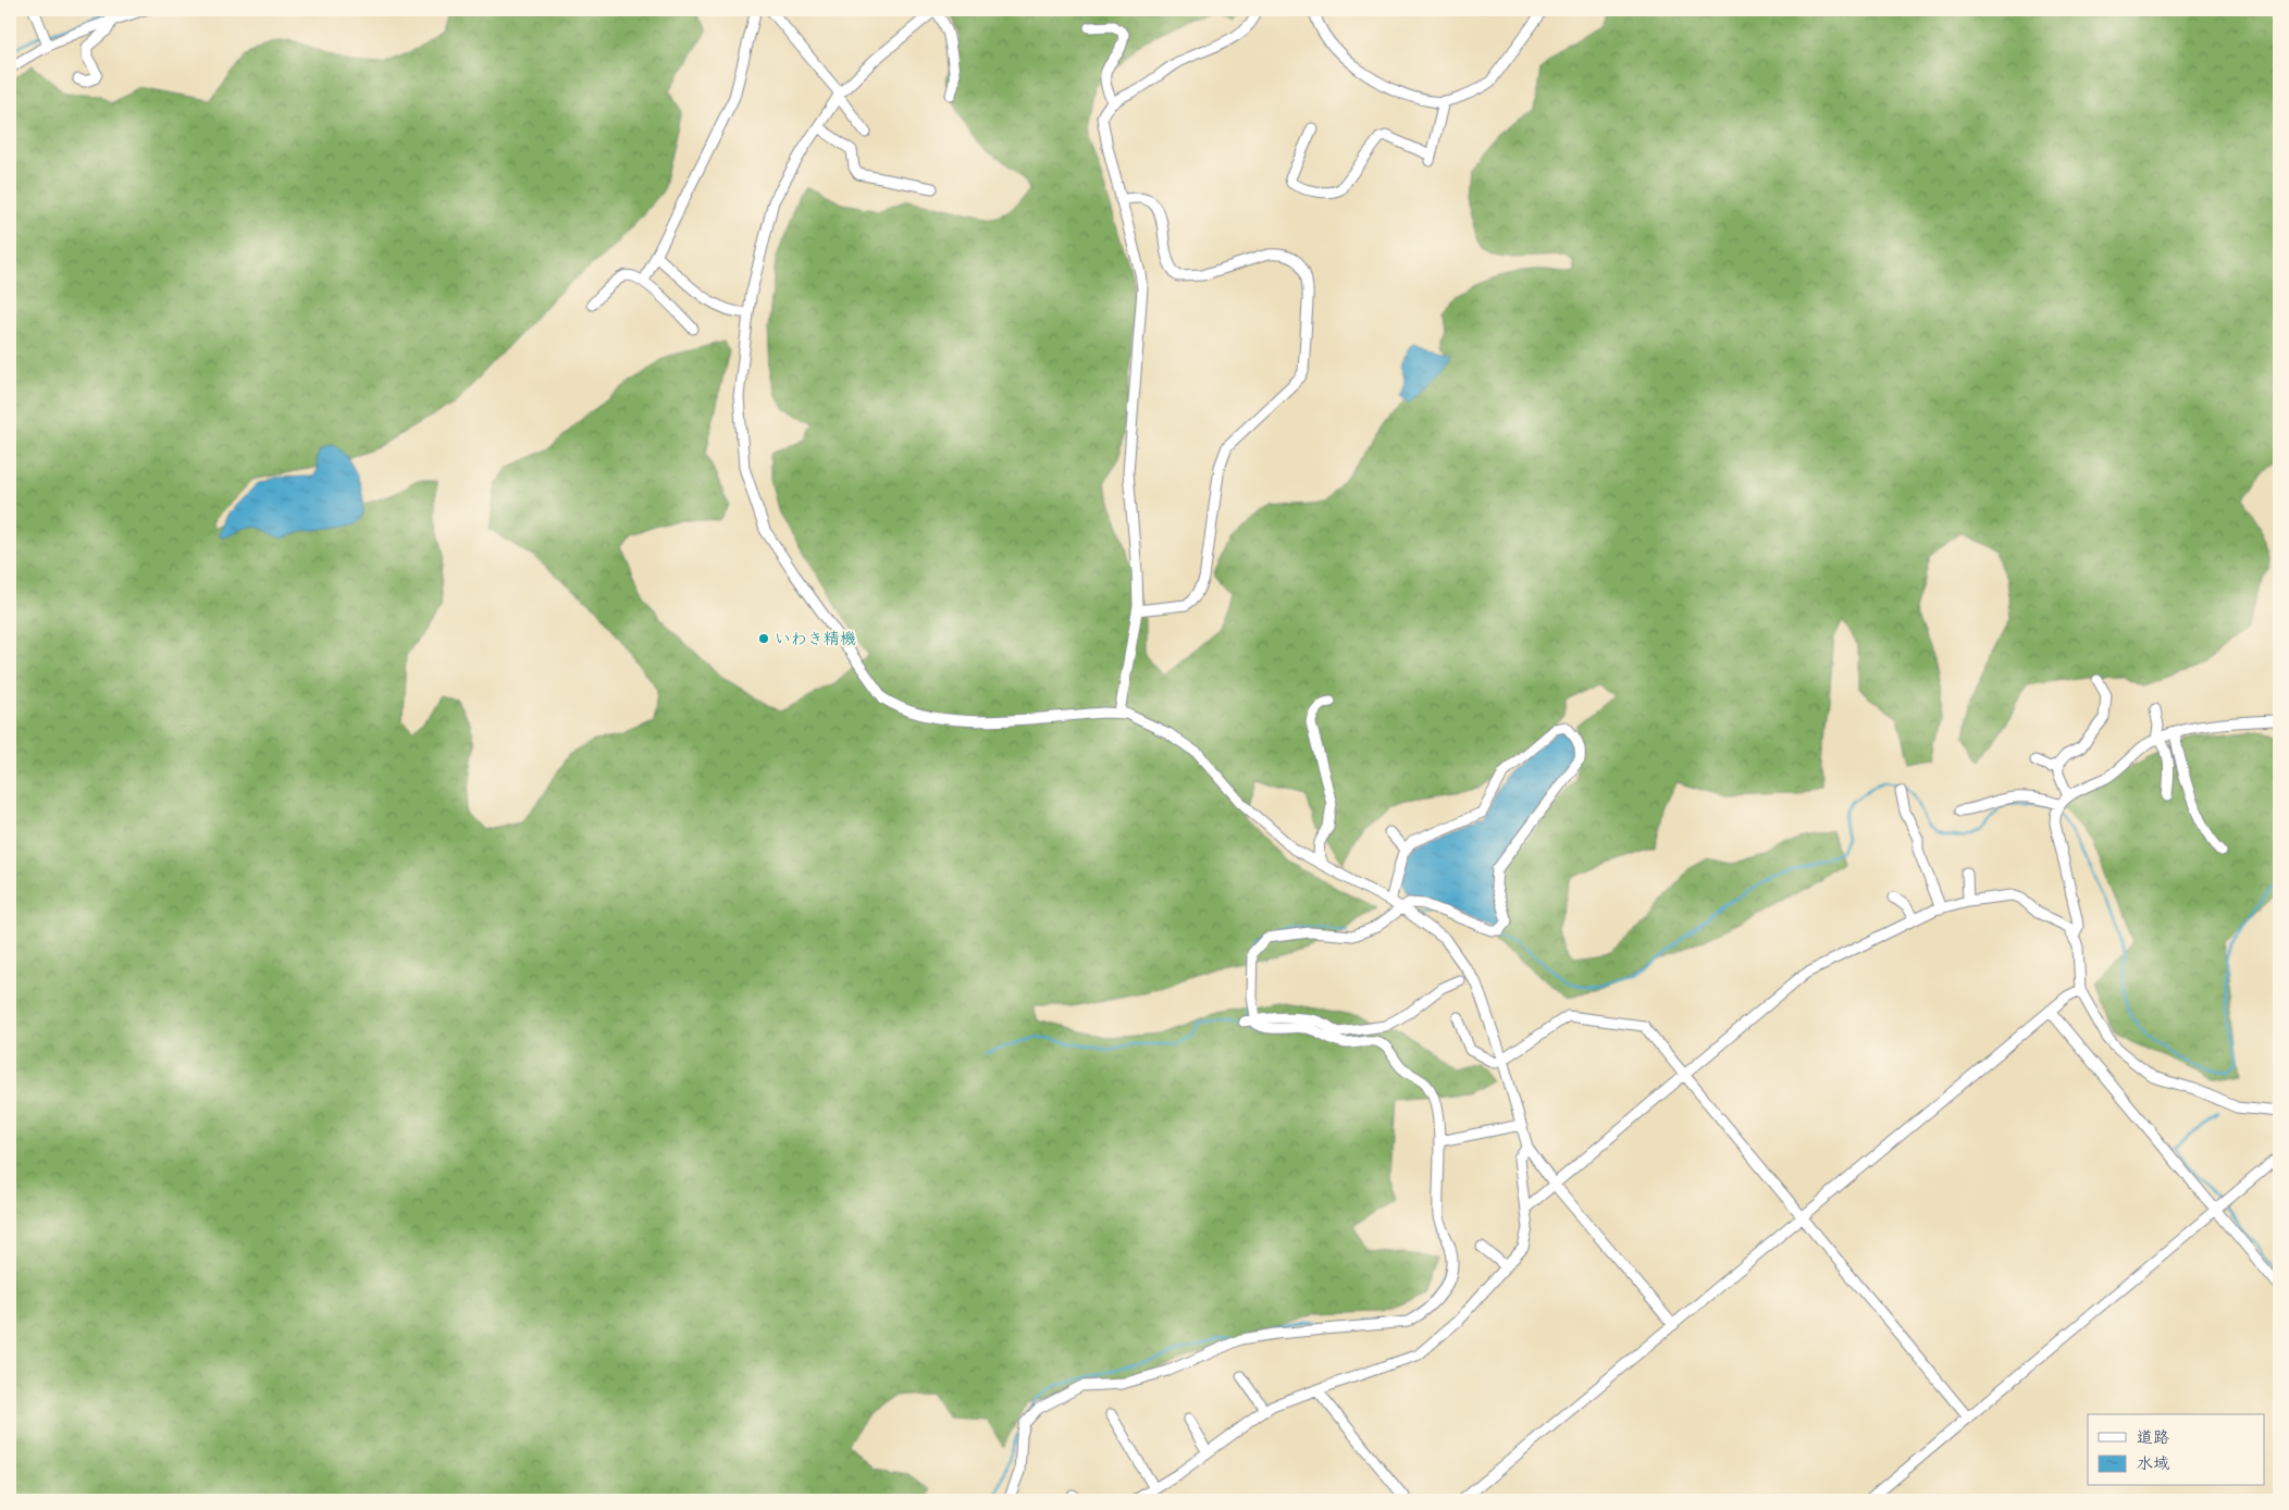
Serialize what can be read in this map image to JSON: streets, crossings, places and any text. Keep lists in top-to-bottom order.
{
  "places": ["いわき精機"],
  "legend": ["道路", "水域"]
}
